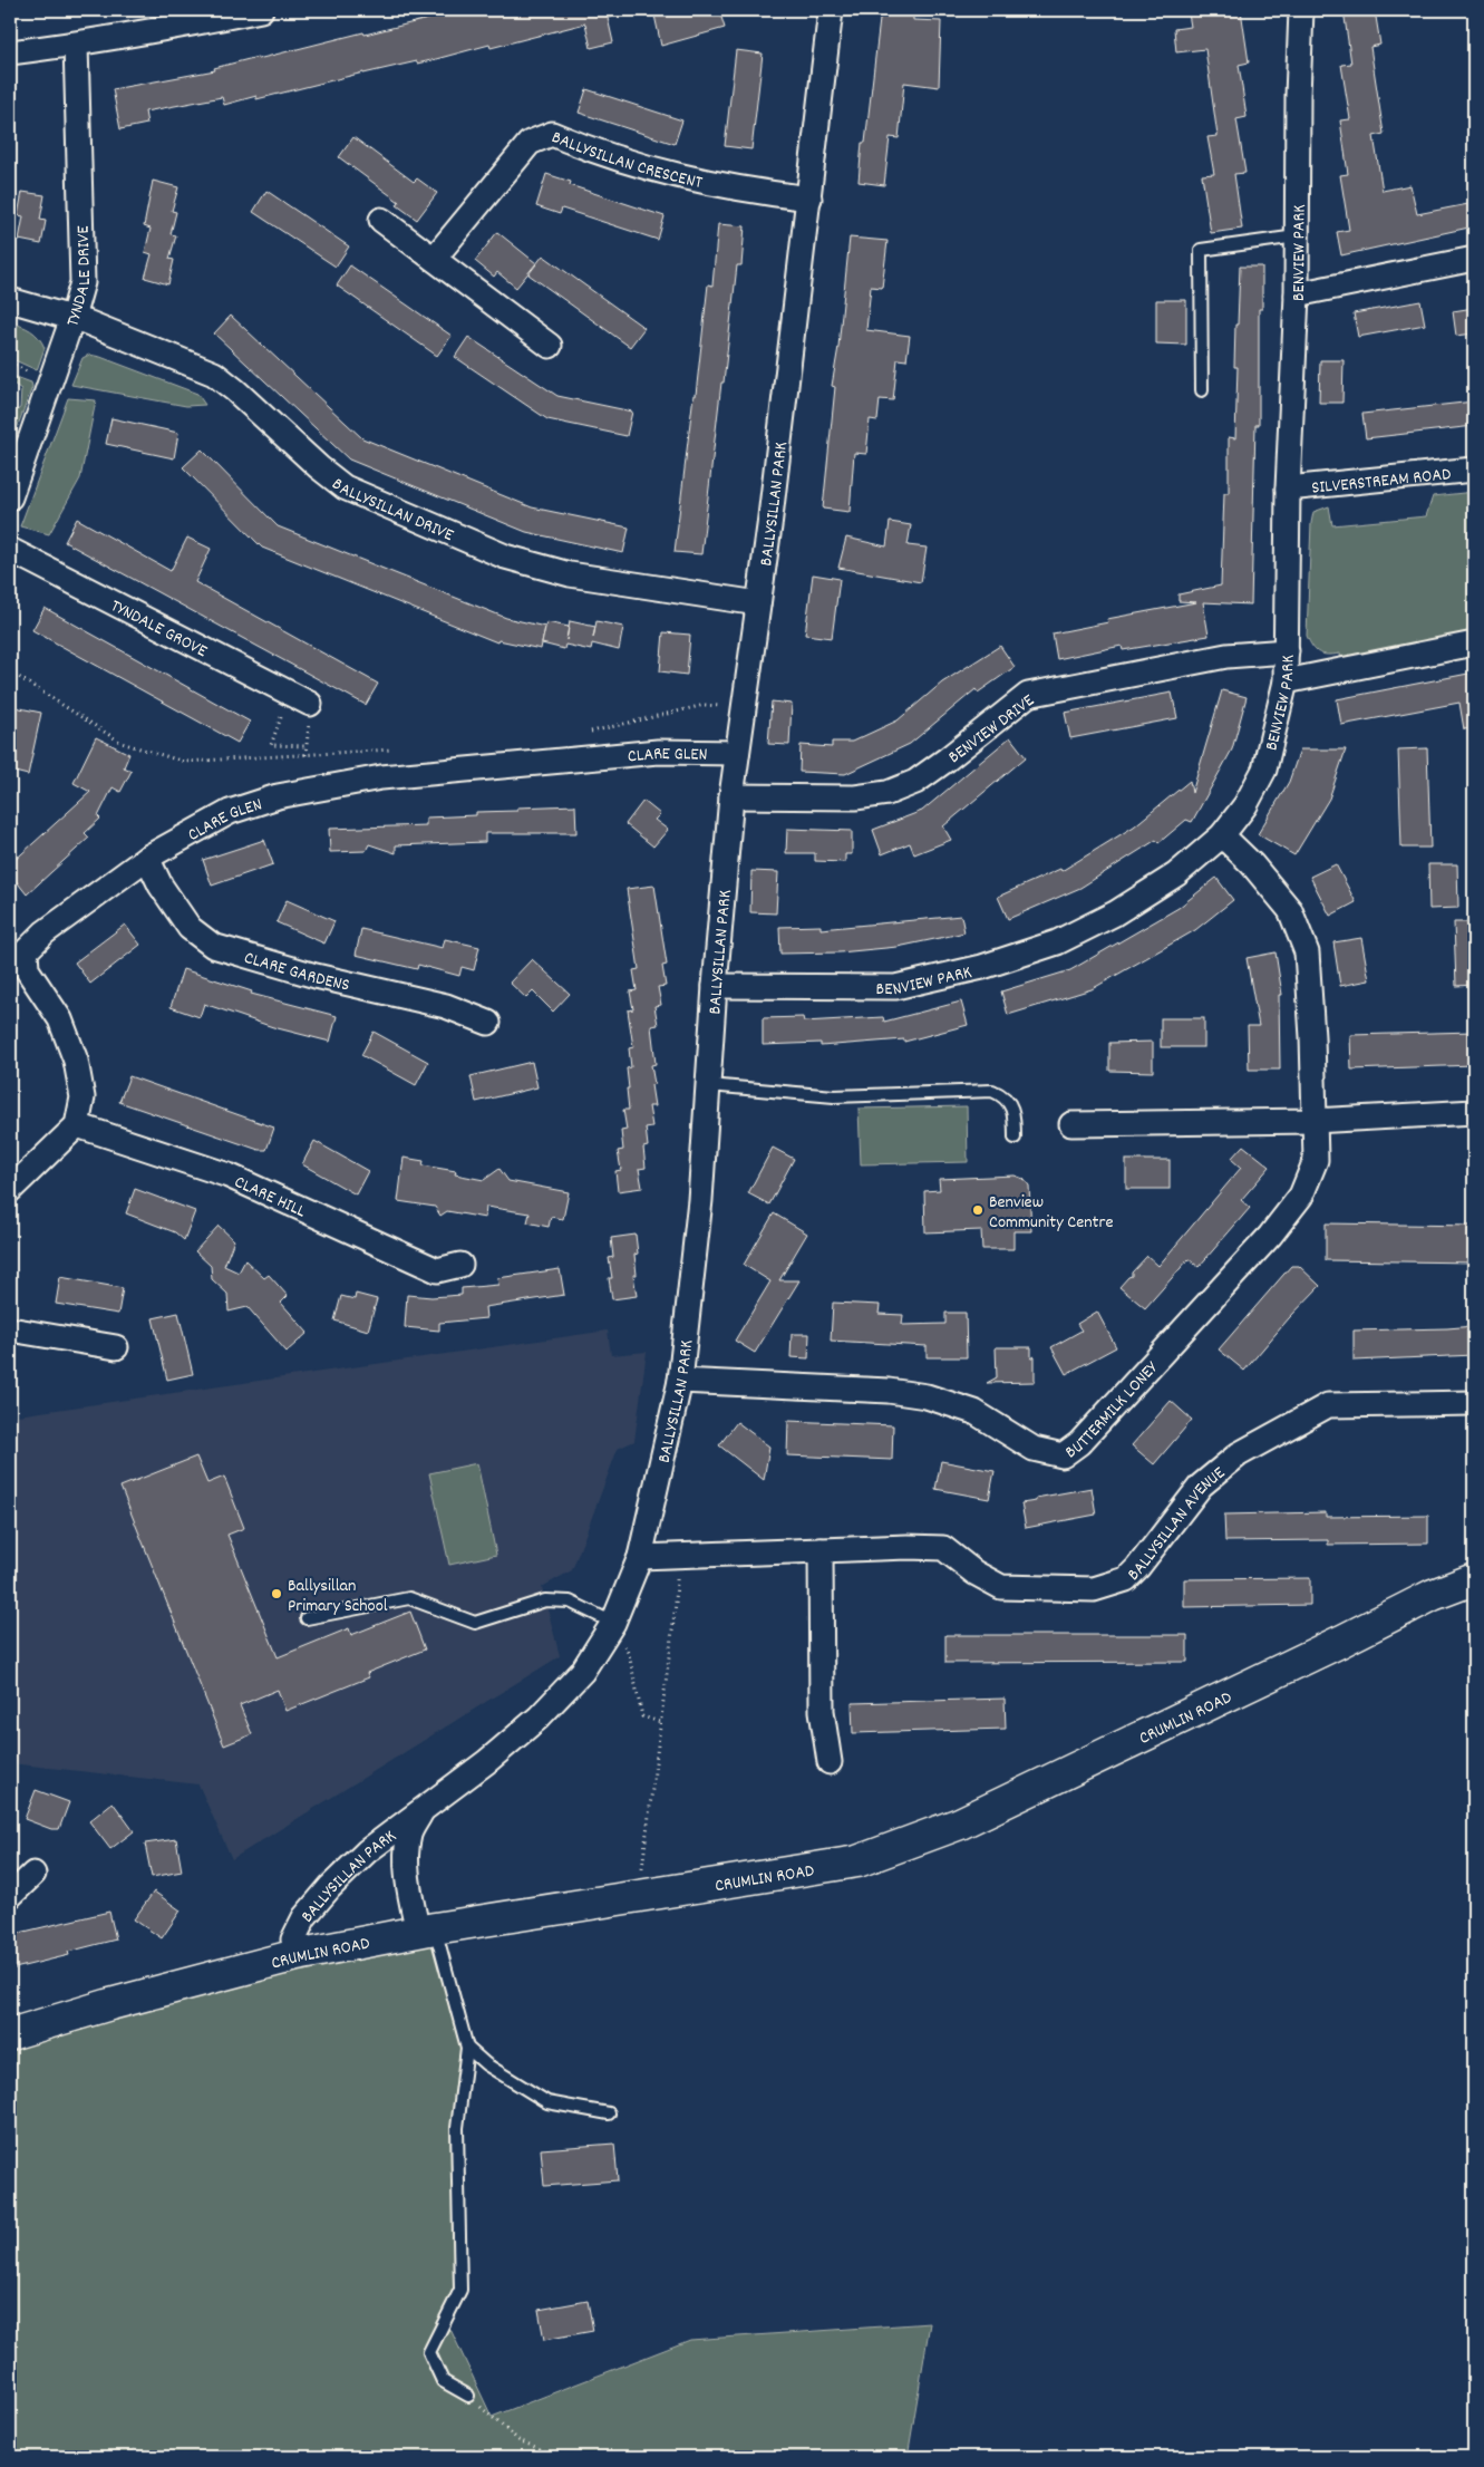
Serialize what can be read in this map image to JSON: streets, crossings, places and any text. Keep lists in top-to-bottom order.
{
  "streets": {
    "main road": ["CRUMLIN ROAD"],
    "street": [
      "BALLYSILLAN CRESCENT",
      "BENVIEW PARK",
      "TYNDALE DRIVE",
      "SILVERSTREAM ROAD",
      "BALLYSILLAN PARK",
      "BALLYSILLAN DRIVE",
      "TYNDALE GROVE",
      "BENVIEW DRIVE",
      "CLARE GLEN",
      "CLARE GARDENS",
      "CLARE HILL",
      "BUTTERMILK LONEY",
      "BALLYSILLAN AVENUE"
    ]
  },
  "crossings": [
    ["BALLYSILLAN CRESCENT", "BALLYSILLAN PARK"],
    ["BENVIEW PARK", "SILVERSTREAM ROAD"],
    ["BENVIEW PARK", "BALLYSILLAN PARK"],
    ["BENVIEW PARK", "BENVIEW DRIVE"],
    ["BENVIEW PARK", "BUTTERMILK LONEY"],
    ["TYNDALE DRIVE", "BALLYSILLAN DRIVE"],
    ["BALLYSILLAN PARK", "BALLYSILLAN DRIVE"],
    ["BALLYSILLAN PARK", "BENVIEW DRIVE"],
    ["BALLYSILLAN PARK", "CLARE GLEN"],
    ["BALLYSILLAN PARK", "BUTTERMILK LONEY"],
    ["BALLYSILLAN PARK", "BALLYSILLAN AVENUE"],
    ["BALLYSILLAN PARK", "CRUMLIN ROAD"],
    ["CLARE GLEN", "CLARE GARDENS"],
    ["CLARE GLEN", "CLARE HILL"]
  ],
  "places": ["Benview Community Centre", "Ballysillan Primary School"]
}
